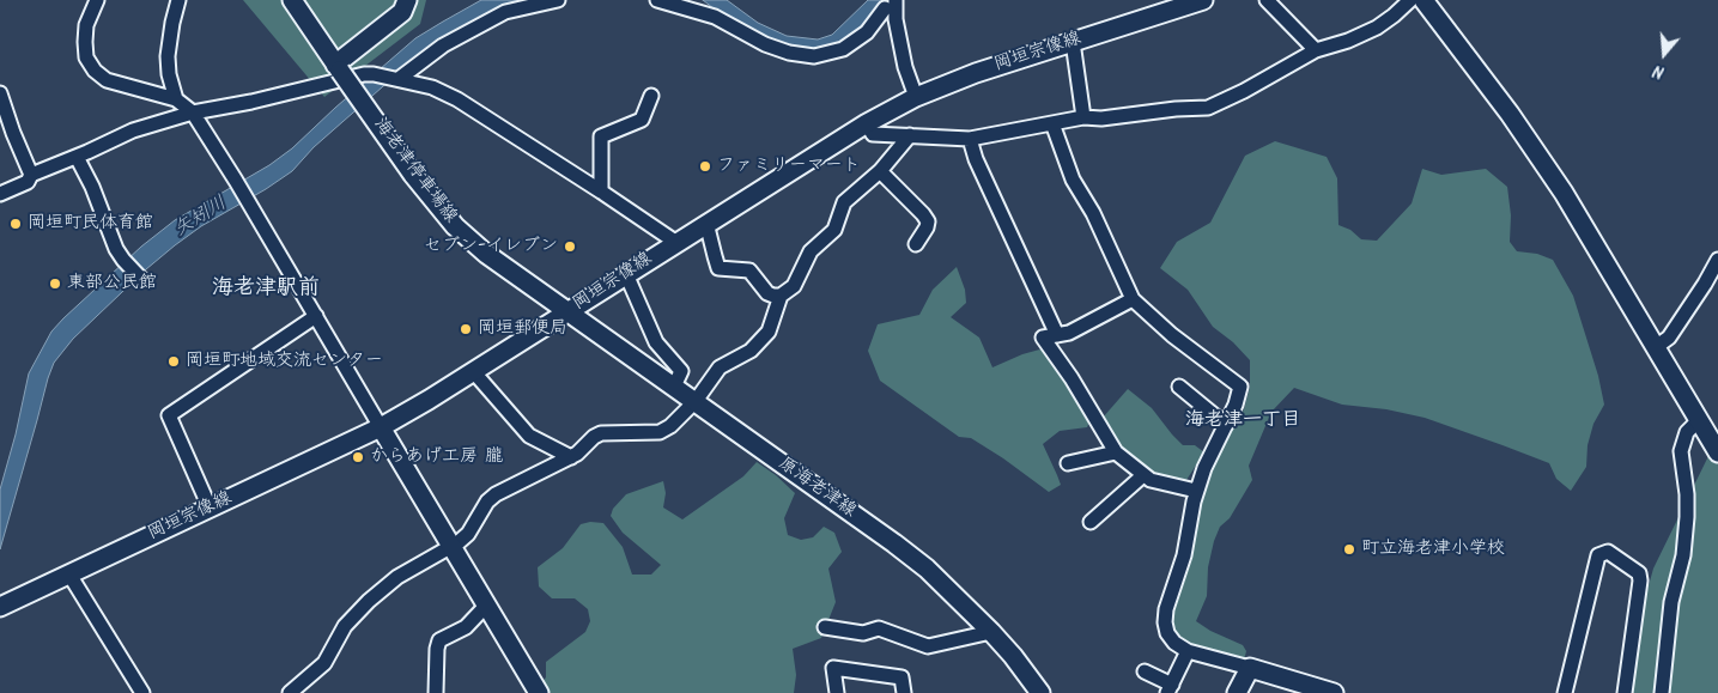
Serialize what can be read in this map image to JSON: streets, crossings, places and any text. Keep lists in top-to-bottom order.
{
  "streets": {
    "main road": ["岡垣宗像線", "海老津停車場線", "原海老津線"]
  },
  "crossings": [
    ["岡垣宗像線", "海老津停車場線"],
    ["岡垣宗像線", "原海老津線"],
    ["海老津停車場線", "原海老津線"]
  ],
  "districts": ["海老津駅前", "海老津一丁目"],
  "water": ["矢矧川"],
  "places": [
    "ファミリーマート",
    "岡垣町民体育館",
    "セブン-イレブン",
    "東部公民館",
    "岡垣郵便局",
    "岡垣町地域交流センター",
    "からあげ工房 朧",
    "町立海老津小学校"
  ],
  "north": "bottom"
}
